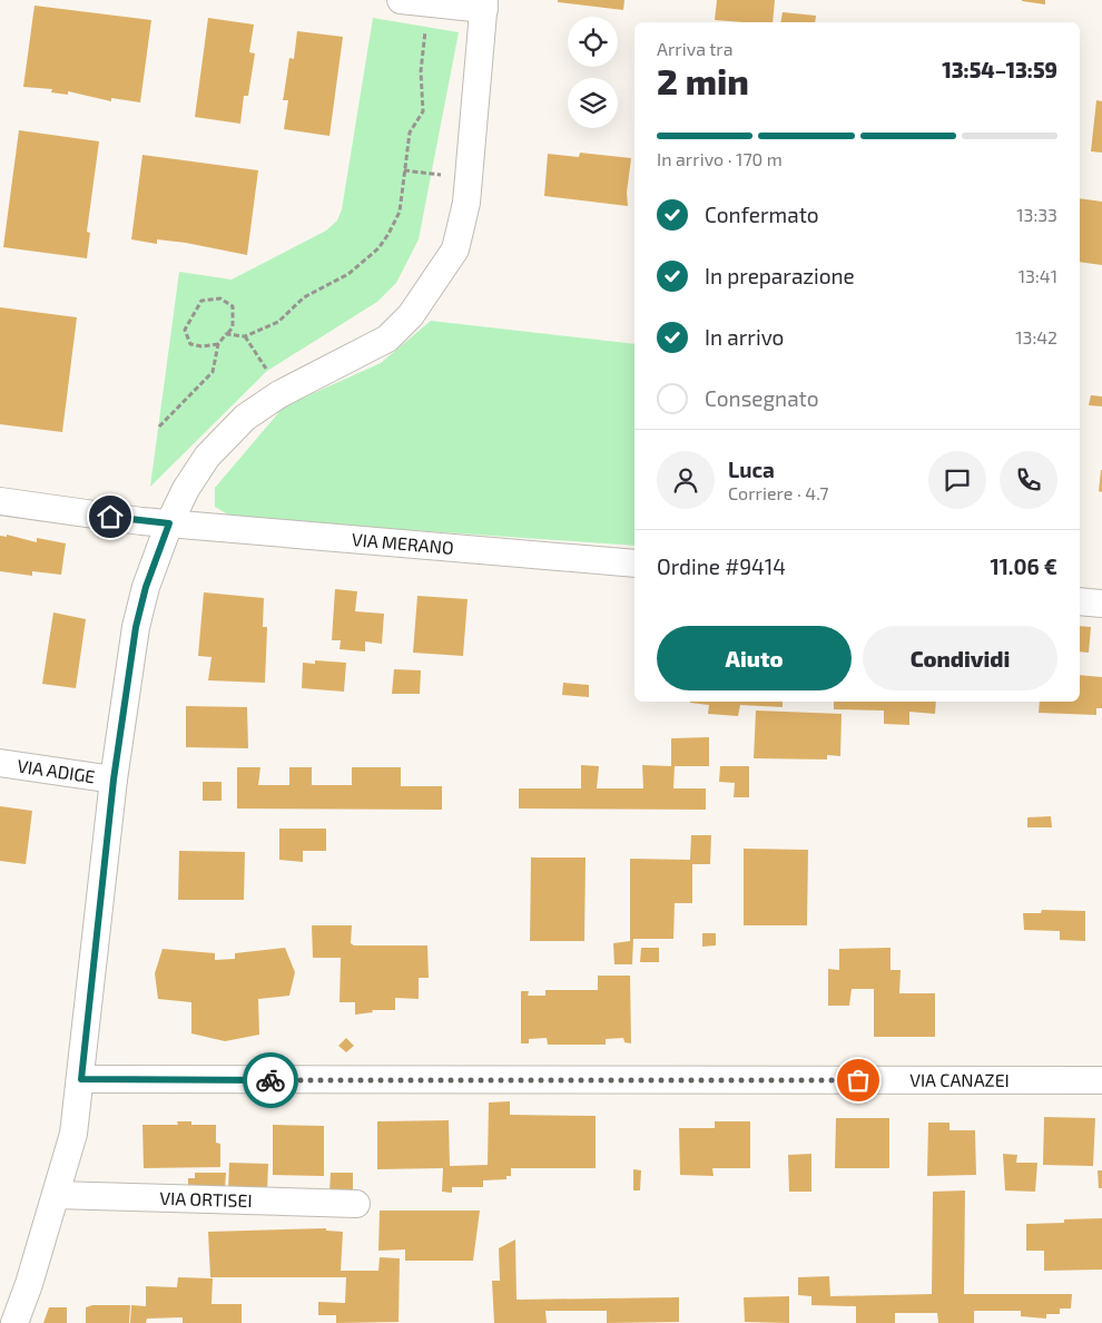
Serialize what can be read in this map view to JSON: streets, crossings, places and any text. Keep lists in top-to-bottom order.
{
  "streets": {
    "street": [
      "VIA MERANO",
      "VIA ADIGE",
      "VIA CANAZEI",
      "VIA ORTISEI"
    ]
  },
  "page": {
    "heading": ["2 min", "Arriva tra", "13:54–13:59"],
    "panel": [
      "Luca",
      "Corriere · 4.7",
      "Ordine #9414",
      "11.06 €"
    ],
    "bar": "In arrivo · 170 m",
    "list": [
      ["Confermato", "13:33"],
      ["In preparazione", "13:41"],
      ["In arrivo", "13:42"],
      "Consegnato"
    ],
    "buttons": ["Aiuto", "Condividi"]
  }
}
